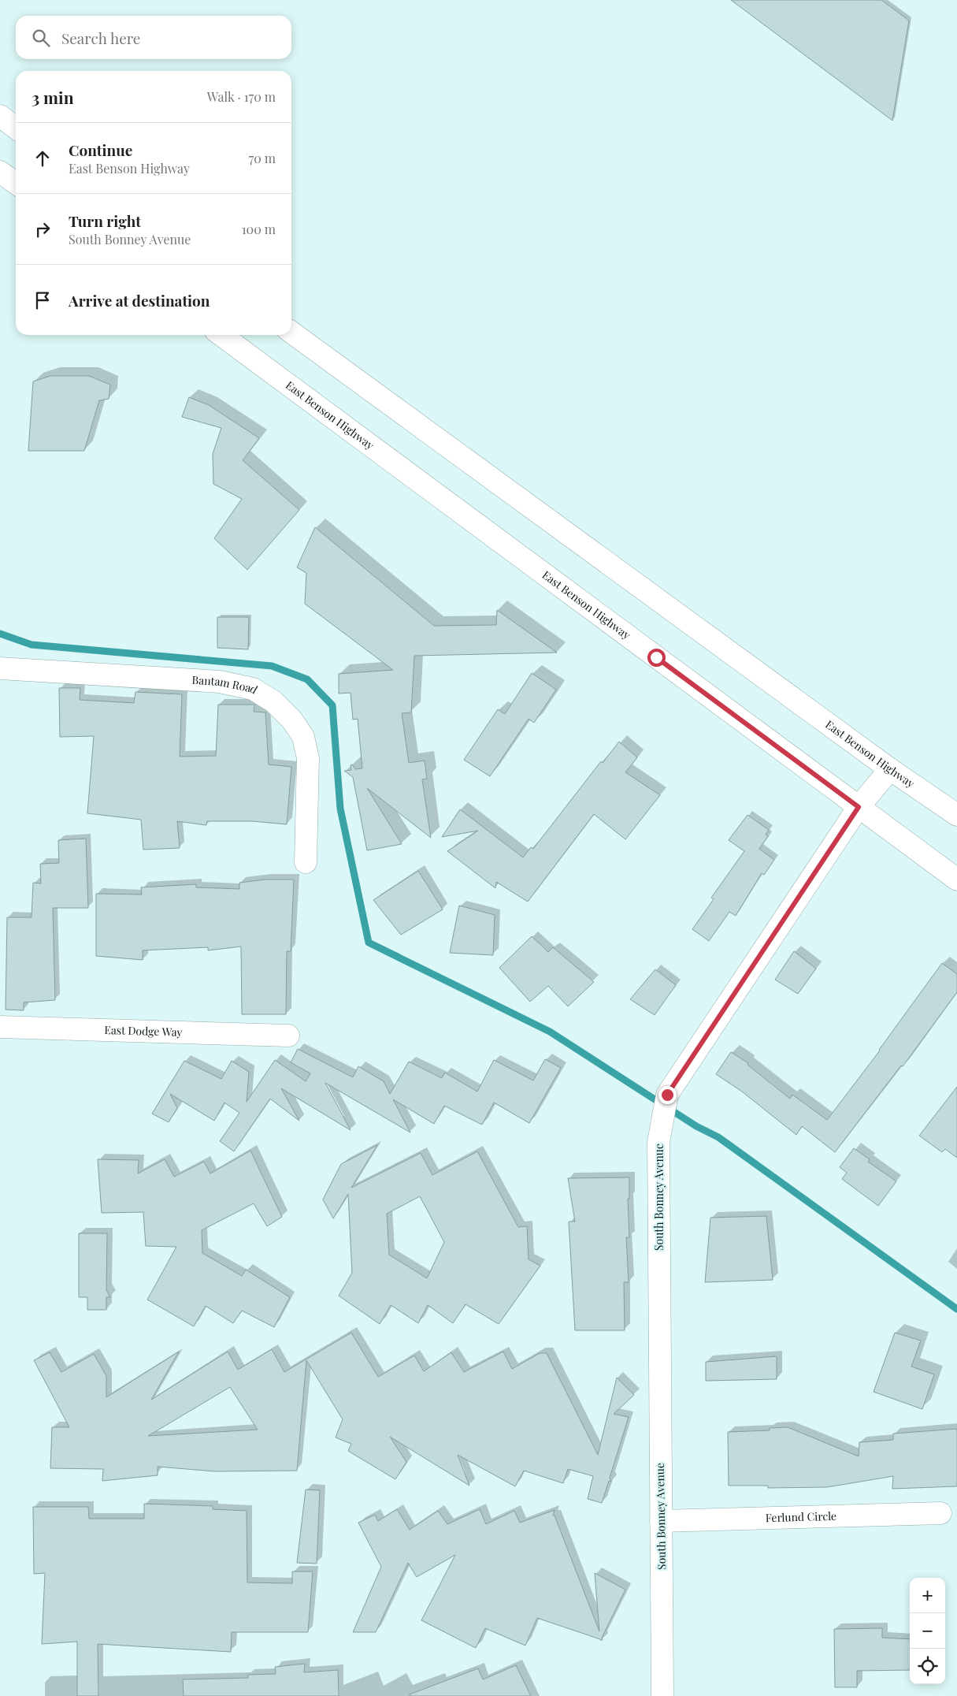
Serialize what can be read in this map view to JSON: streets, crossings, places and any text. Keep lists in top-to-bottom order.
{
  "streets": {
    "street": [
      "East Benson Highway",
      "Bantam Road",
      "East Dodge Way",
      "South Bonney Avenue",
      "Ferlund Circle"
    ]
  },
  "crossings": [
    ["East Benson Highway", "South Bonney Avenue"],
    ["South Bonney Avenue", "Ferlund Circle"]
  ],
  "page": {
    "search": "Search here",
    "heading": ["3 min", "Walk · 170 m"],
    "list": [
      ["Continue", "East Benson Highway", "70 m"],
      ["Turn right", "South Bonney Avenue", "100 m"],
      "Arrive at destination"
    ],
    "map_buttons": ["+", "−"]
  }
}
